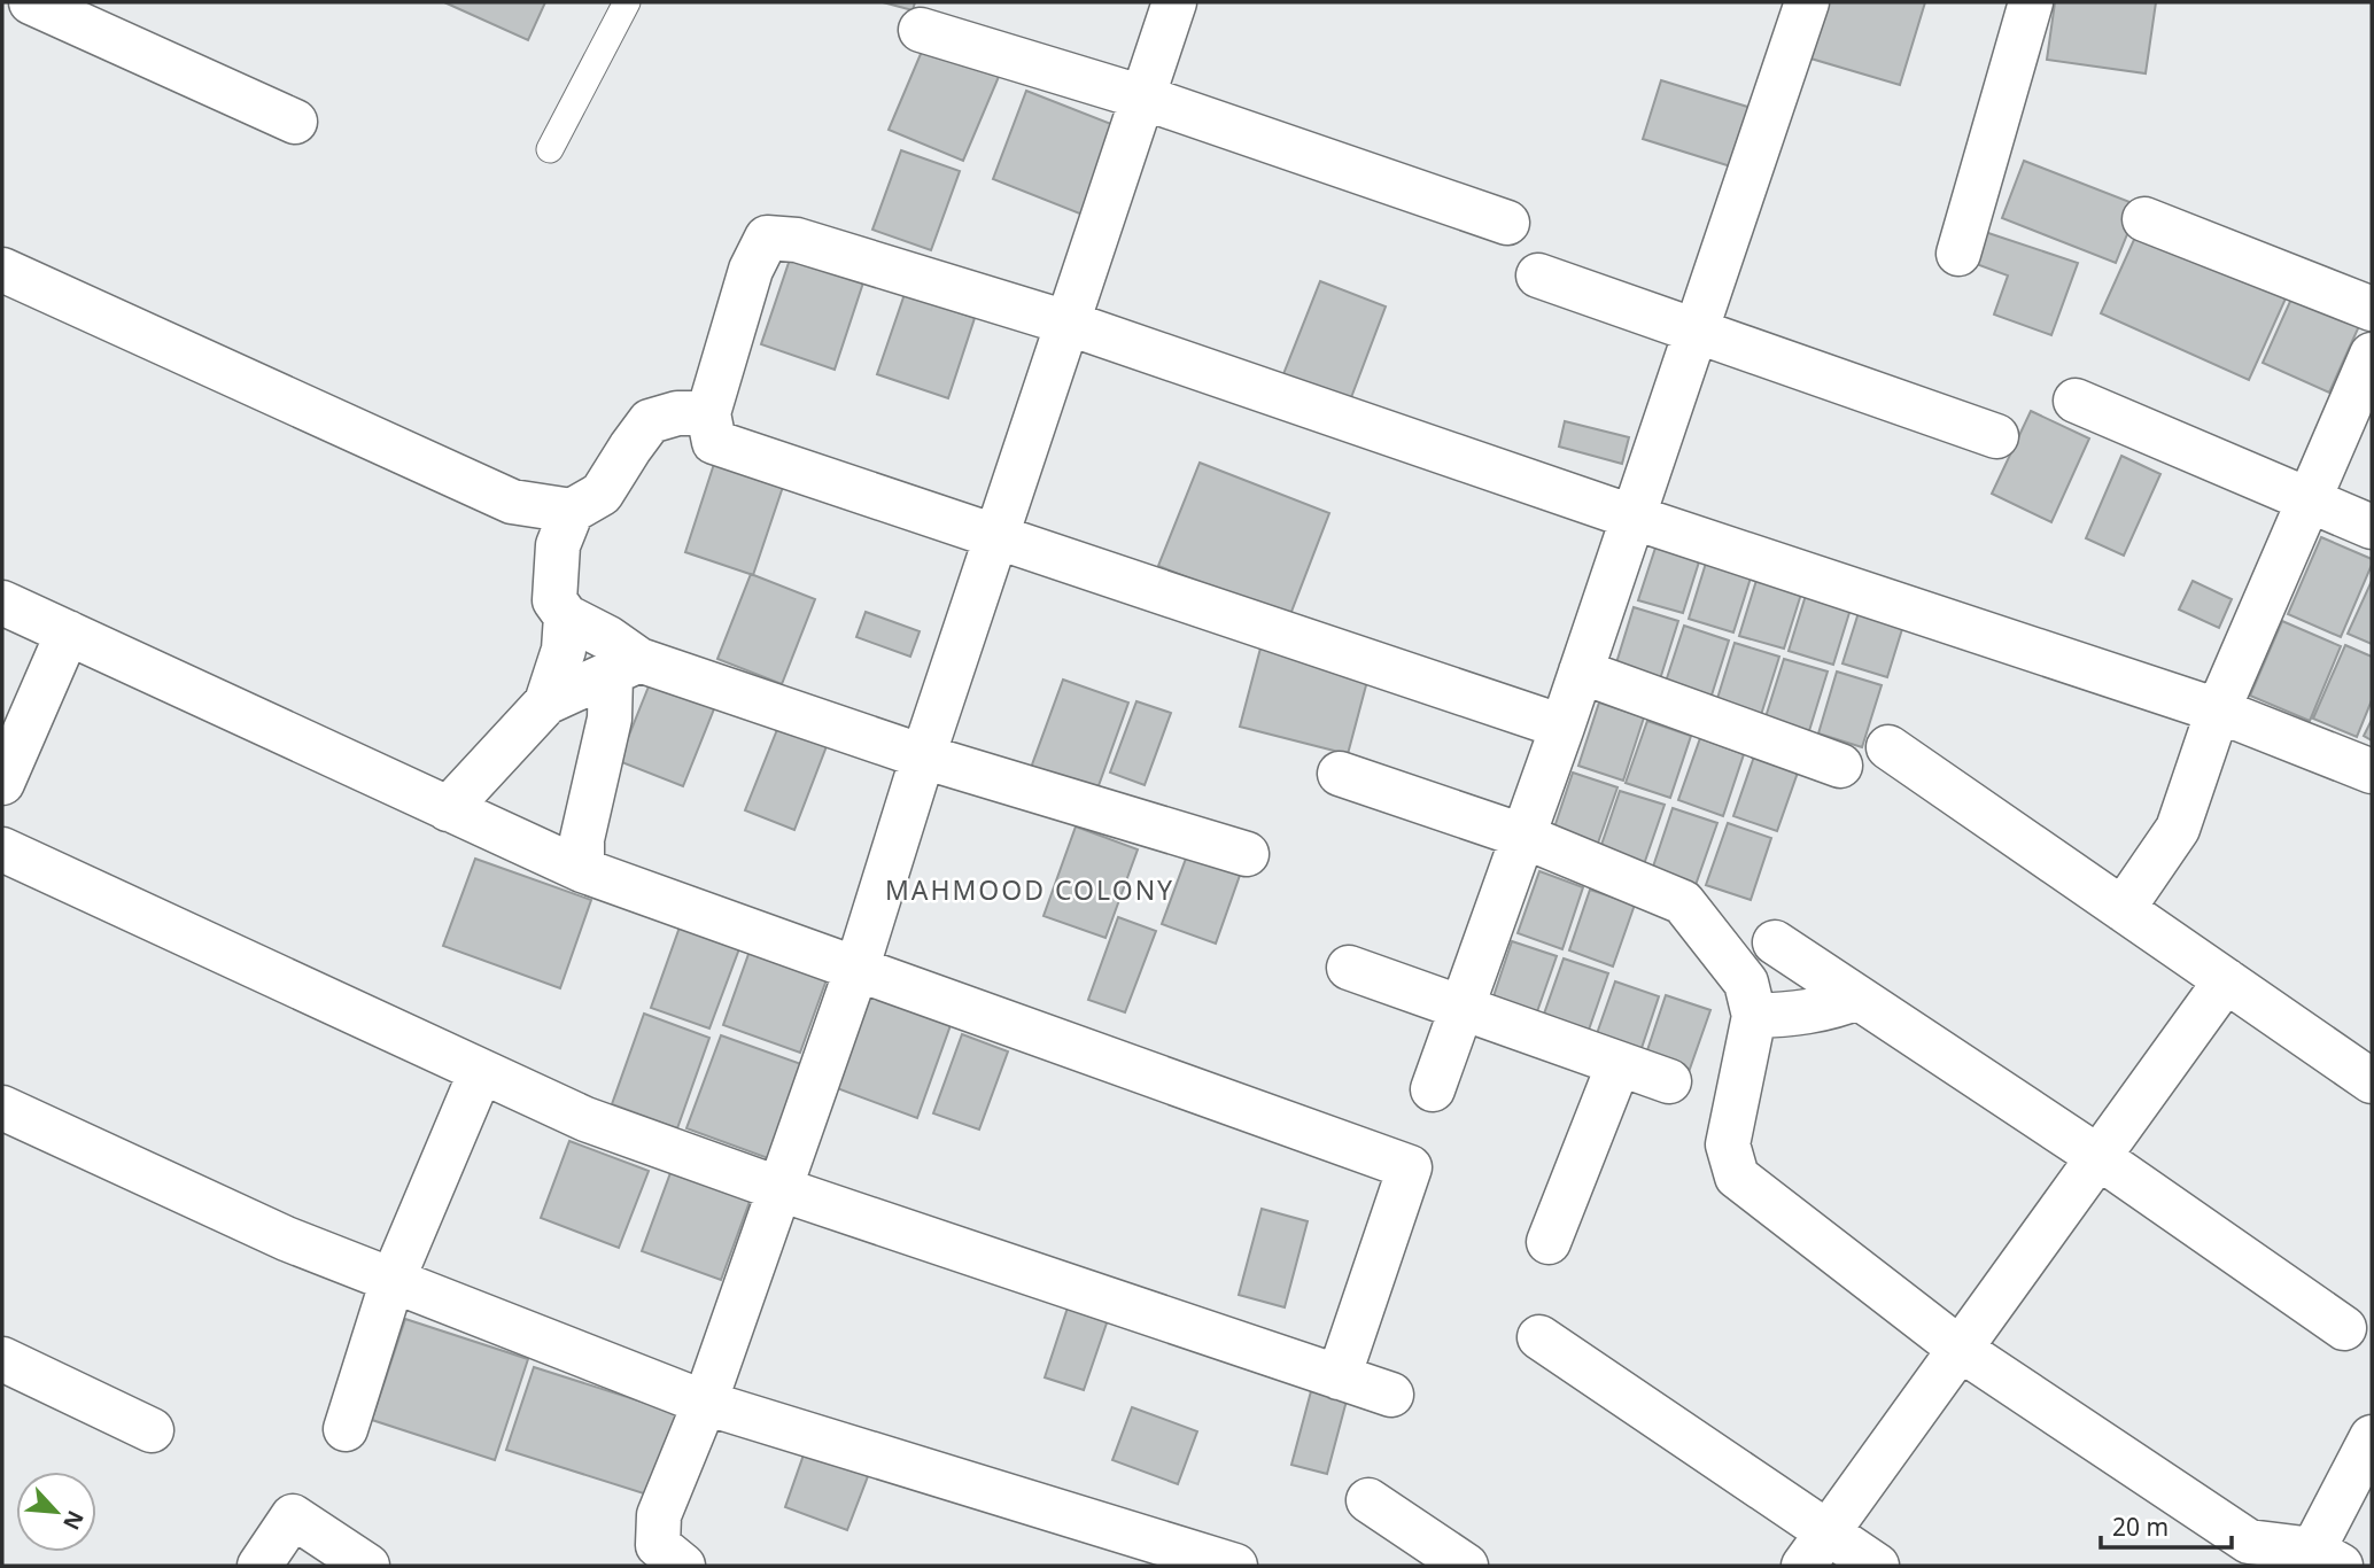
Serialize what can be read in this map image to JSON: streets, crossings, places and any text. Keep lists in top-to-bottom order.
{
  "districts": ["MAHMOOD COLONY"],
  "scale_bar": "20 m",
  "north": "bottom right"
}
